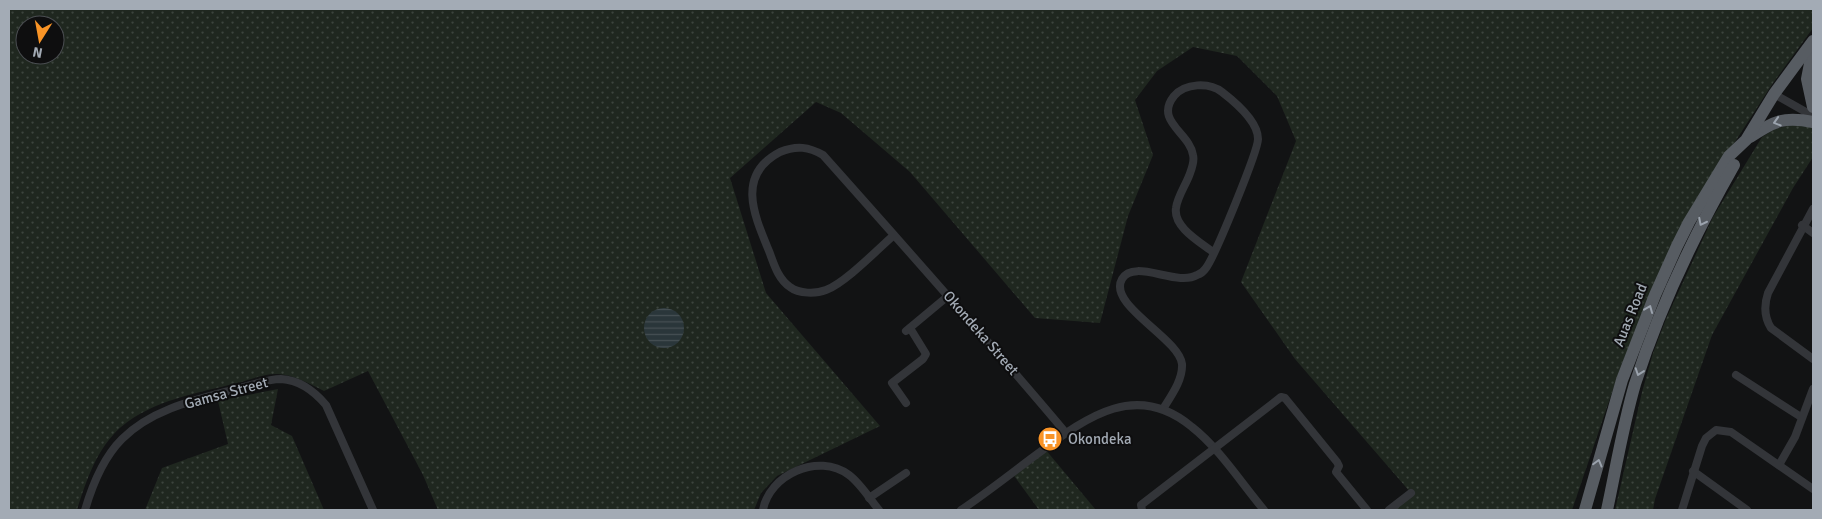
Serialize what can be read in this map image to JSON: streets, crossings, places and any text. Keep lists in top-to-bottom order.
{
  "streets": {
    "highway": ["Auas Road"],
    "street": ["Okondeka Street", "Gamsa Street"]
  },
  "places": {
    "bus stop": ["Okondeka"]
  },
  "north": "bottom"
}
